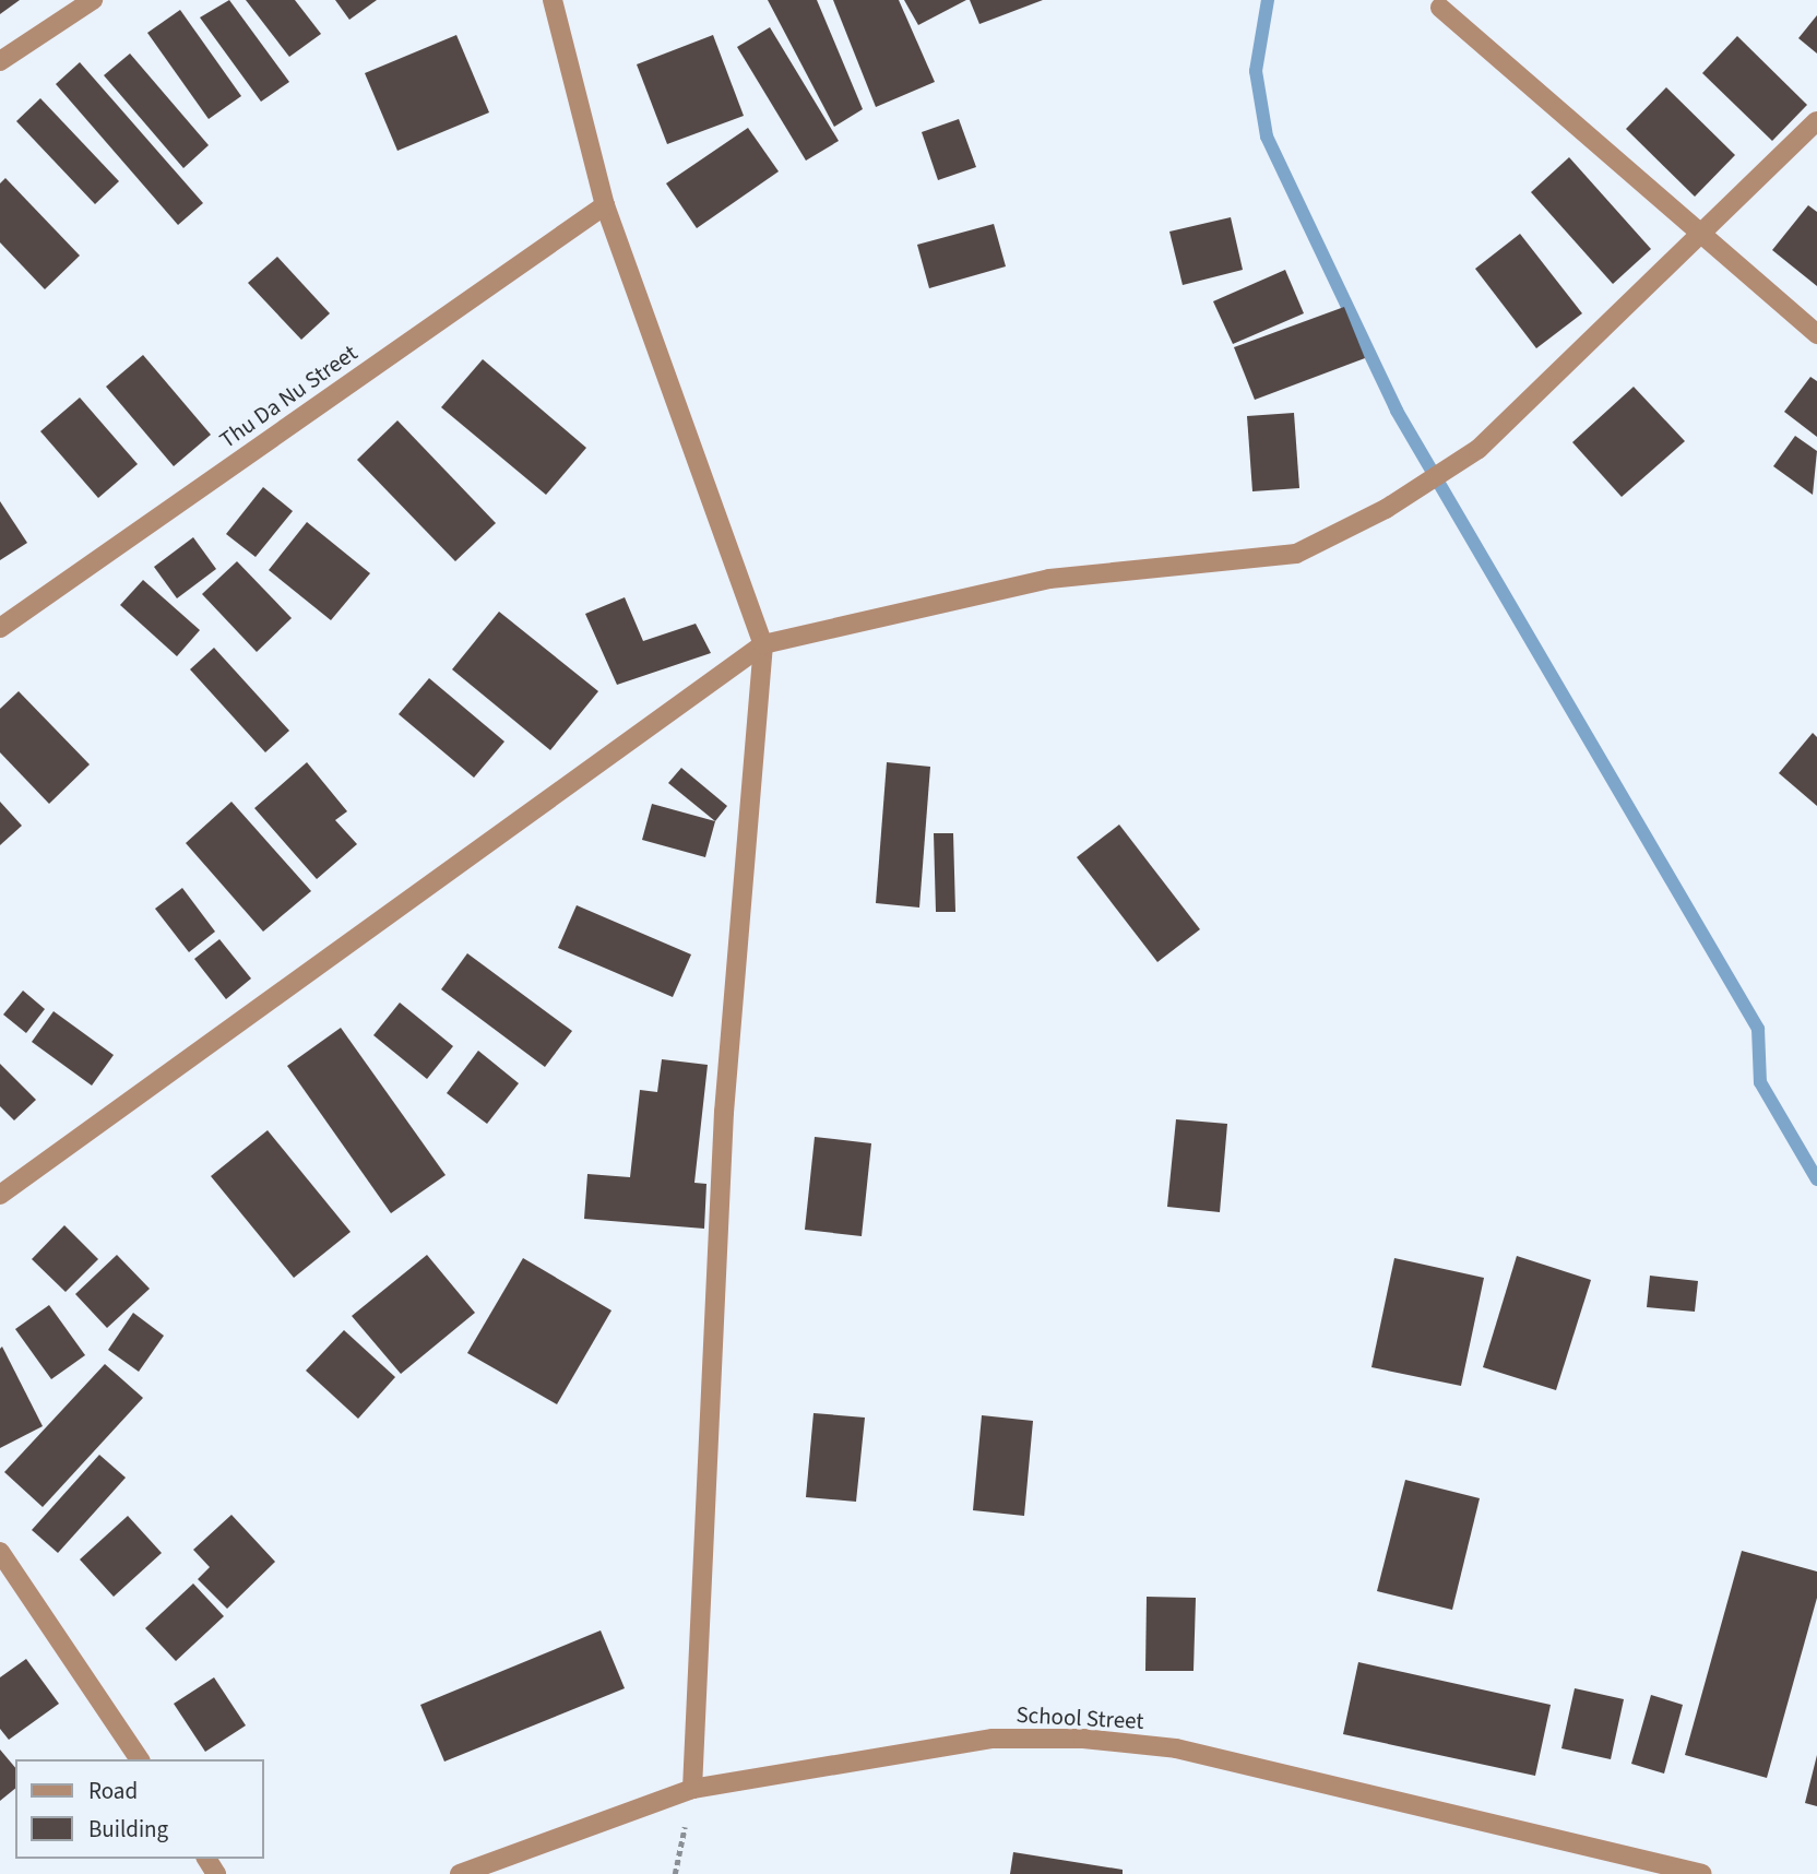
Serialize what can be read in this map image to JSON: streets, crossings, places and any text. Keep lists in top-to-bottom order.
{
  "streets": {
    "street": ["Thu Da Nu Street", "School Street"]
  },
  "legend": ["Road", "Building"]
}
